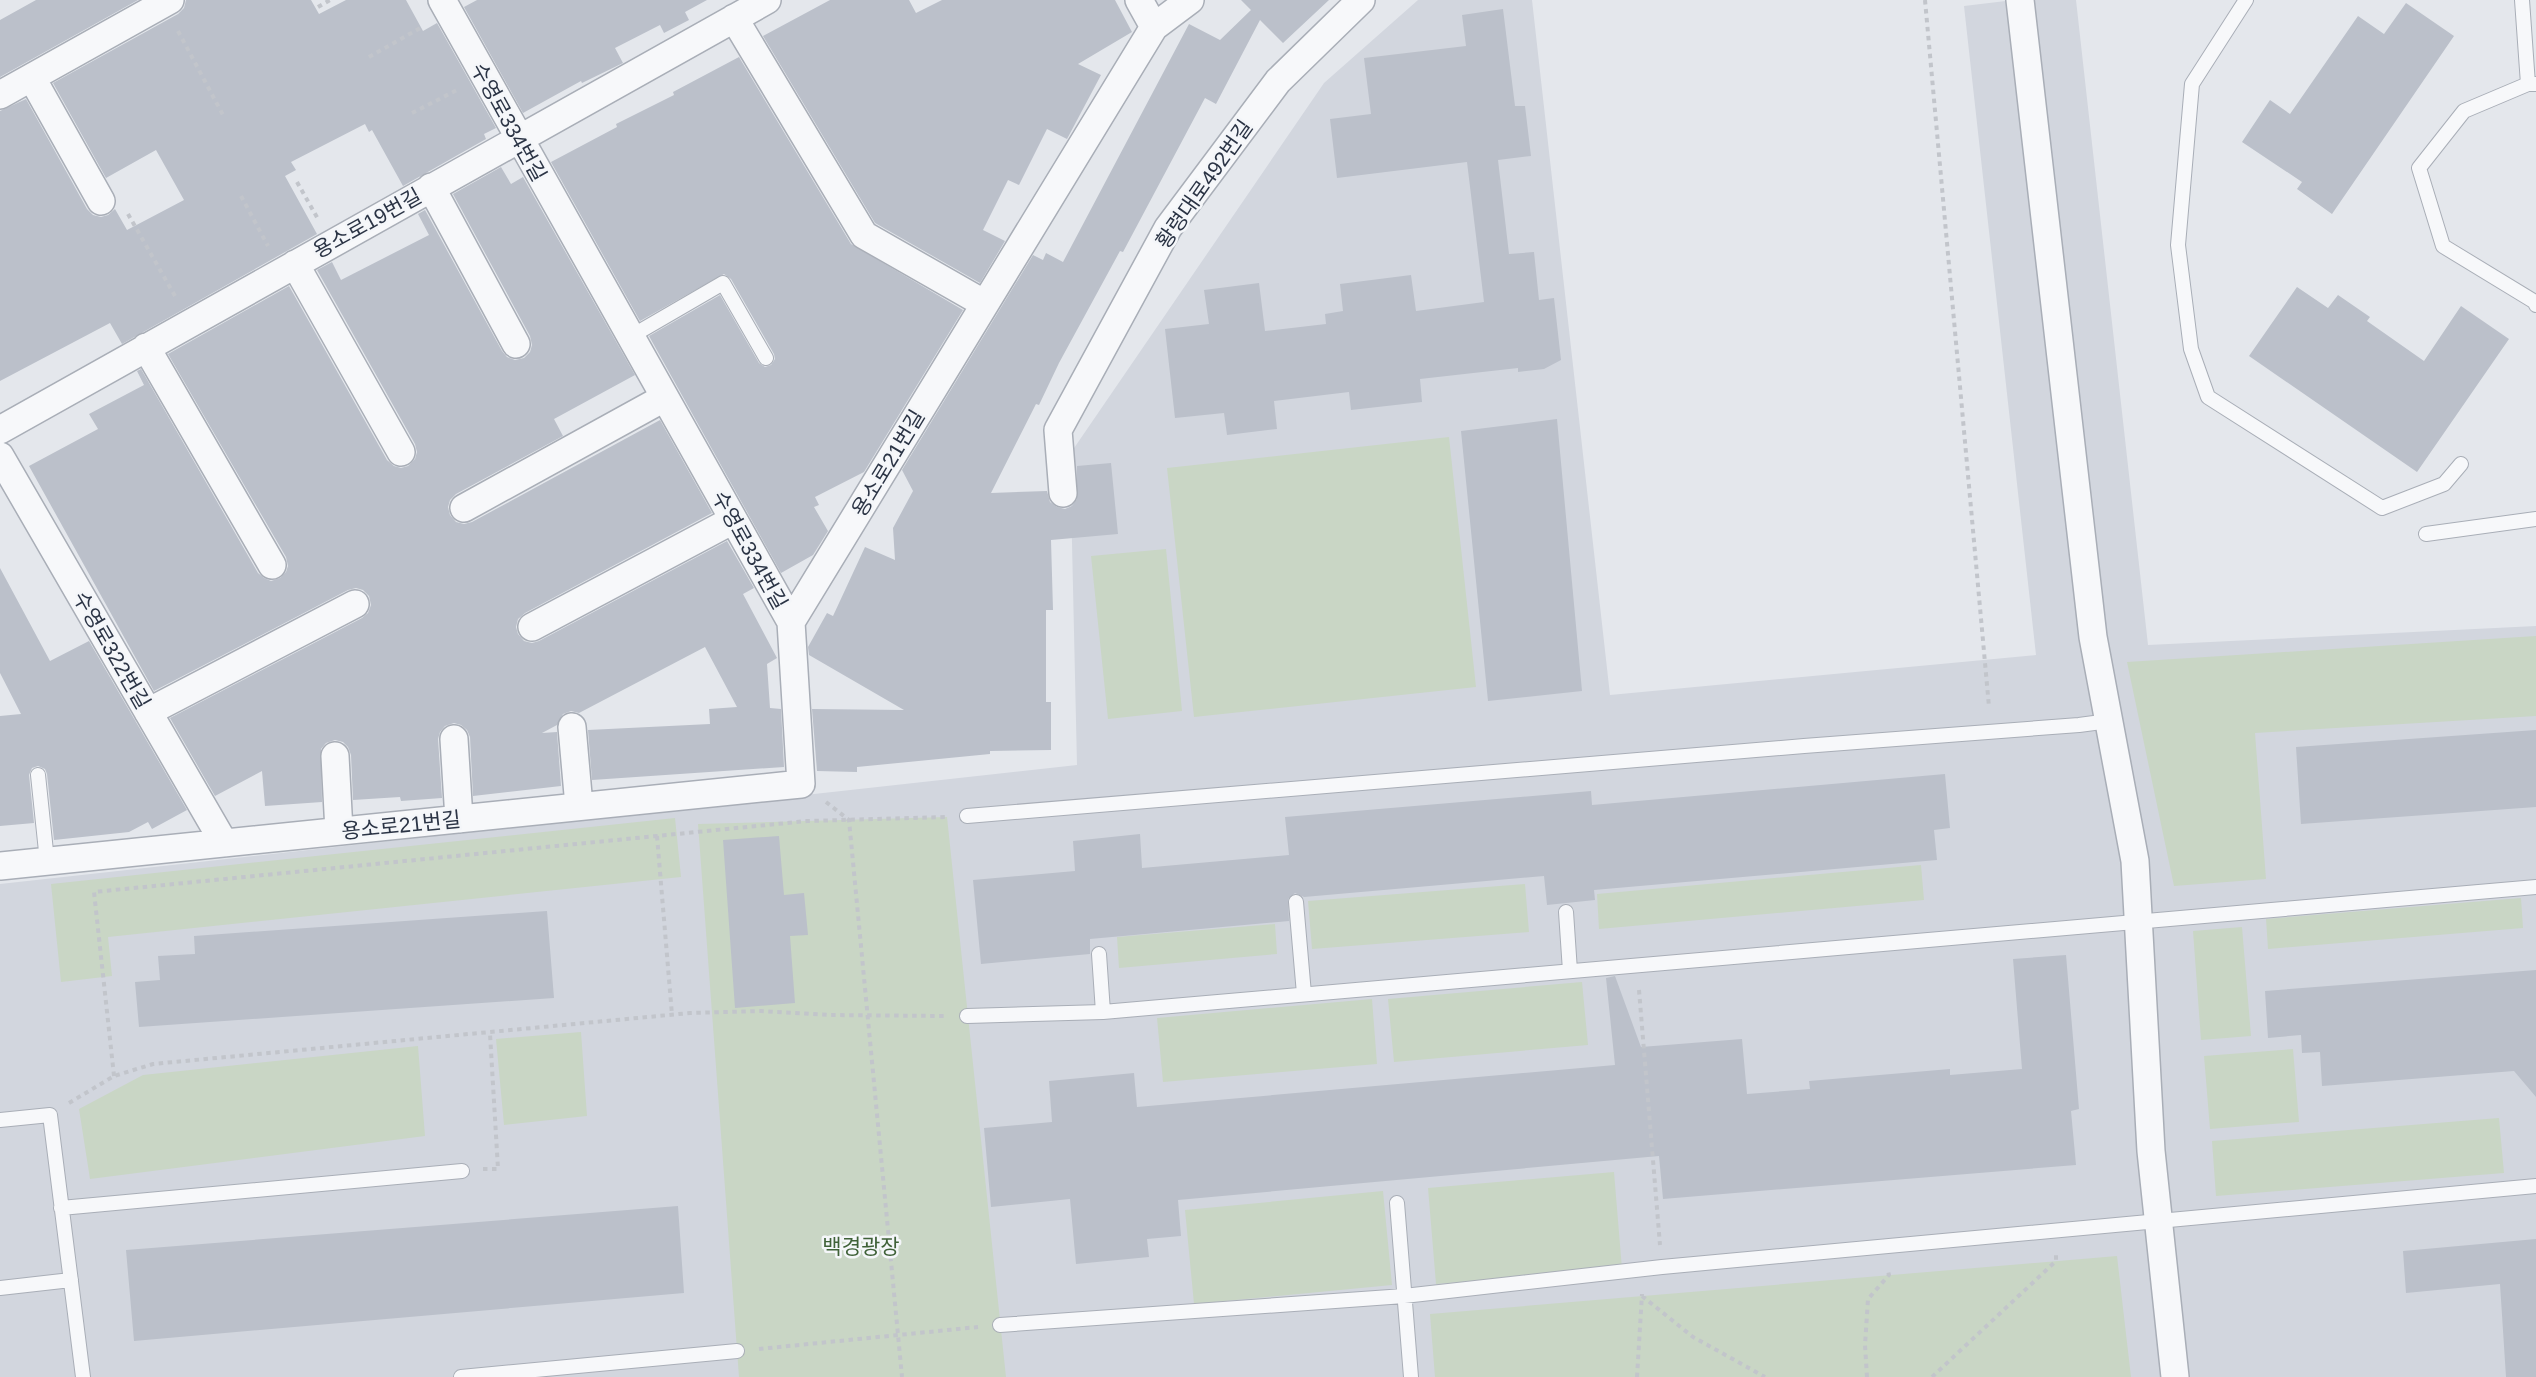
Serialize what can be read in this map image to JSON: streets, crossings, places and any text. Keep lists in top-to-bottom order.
{
  "streets": {
    "street": [
      "수영로334번길",
      "황령대로492번길",
      "용소로19번길",
      "용소로21번길",
      "수영로322번길"
    ]
  },
  "crossings": [
    ["수영로334번길", "용소로19번길"],
    ["수영로334번길", "용소로21번길"],
    ["용소로21번길", "수영로322번길"]
  ],
  "parks": ["백경광장"]
}
